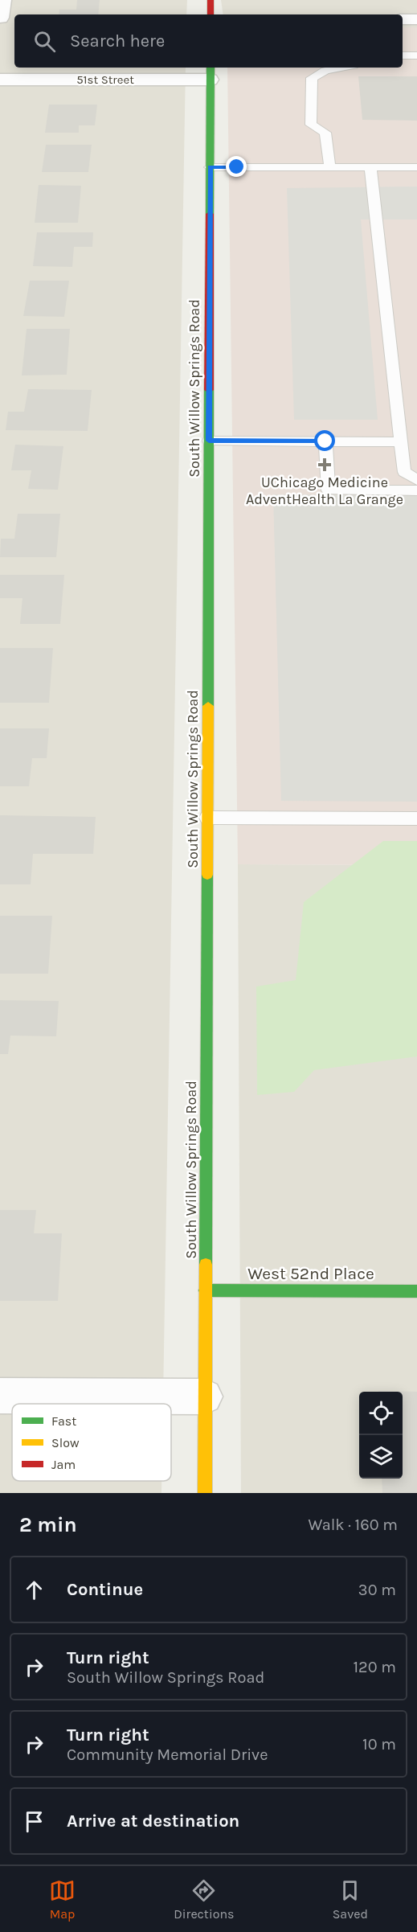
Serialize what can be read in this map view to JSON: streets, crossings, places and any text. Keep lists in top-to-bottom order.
{
  "streets": {
    "street": ["51st Street", "South Willow Springs Road", "West 52nd Place"]
  },
  "crossings": [
    ["51st Street", "South Willow Springs Road"],
    ["South Willow Springs Road", "West 52nd Place"]
  ],
  "places": {
    "health": ["UChicago Medicine AdventHealth La Grange"]
  },
  "legend": ["Fast", "Slow", "Jam"],
  "page": {
    "search": "Search here",
    "heading": ["2 min", "Walk · 160 m"],
    "list": [
      ["Continue", "30 m"],
      ["Turn right", "South Willow Springs Road", "120 m"],
      ["Turn right", "Community Memorial Drive", "10 m"],
      "Arrive at destination"
    ],
    "nav": ["Map", "Directions", "Saved"]
  }
}
